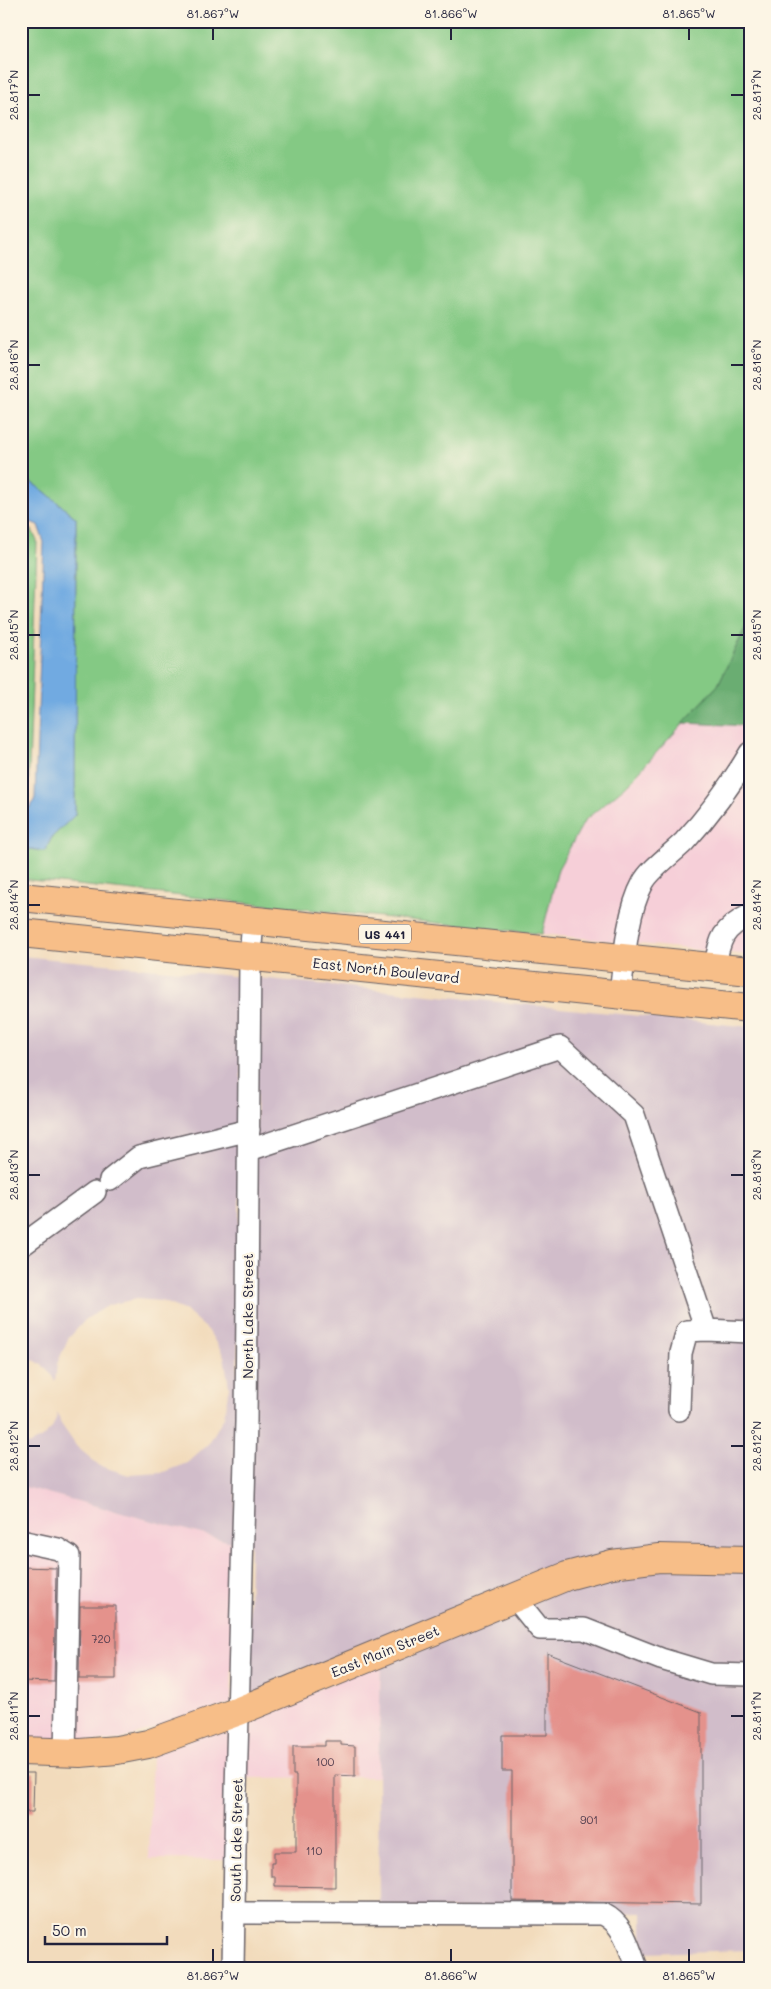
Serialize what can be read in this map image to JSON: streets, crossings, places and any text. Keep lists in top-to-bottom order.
{
  "streets": {
    "main road": ["US 441", "East North Boulevard", "East Main Street"],
    "street": ["North Lake Street", "South Lake Street"]
  },
  "crossings": [
    ["US 441", "North Lake Street"],
    ["East North Boulevard", "North Lake Street"],
    ["North Lake Street", "East Main Street"],
    ["North Lake Street", "South Lake Street"],
    ["East Main Street", "South Lake Street"]
  ],
  "house_numbers": [
    "720",
    "100",
    "901",
    "110"
  ],
  "scale_bar": "50 m",
  "coordinates": [
    "81.867°W",
    "81.866°W",
    "81.865°W",
    "28.817°N",
    "28.816°N",
    "28.815°N",
    "28.814°N",
    "28.813°N",
    "28.812°N",
    "28.811°N"
  ]
}
